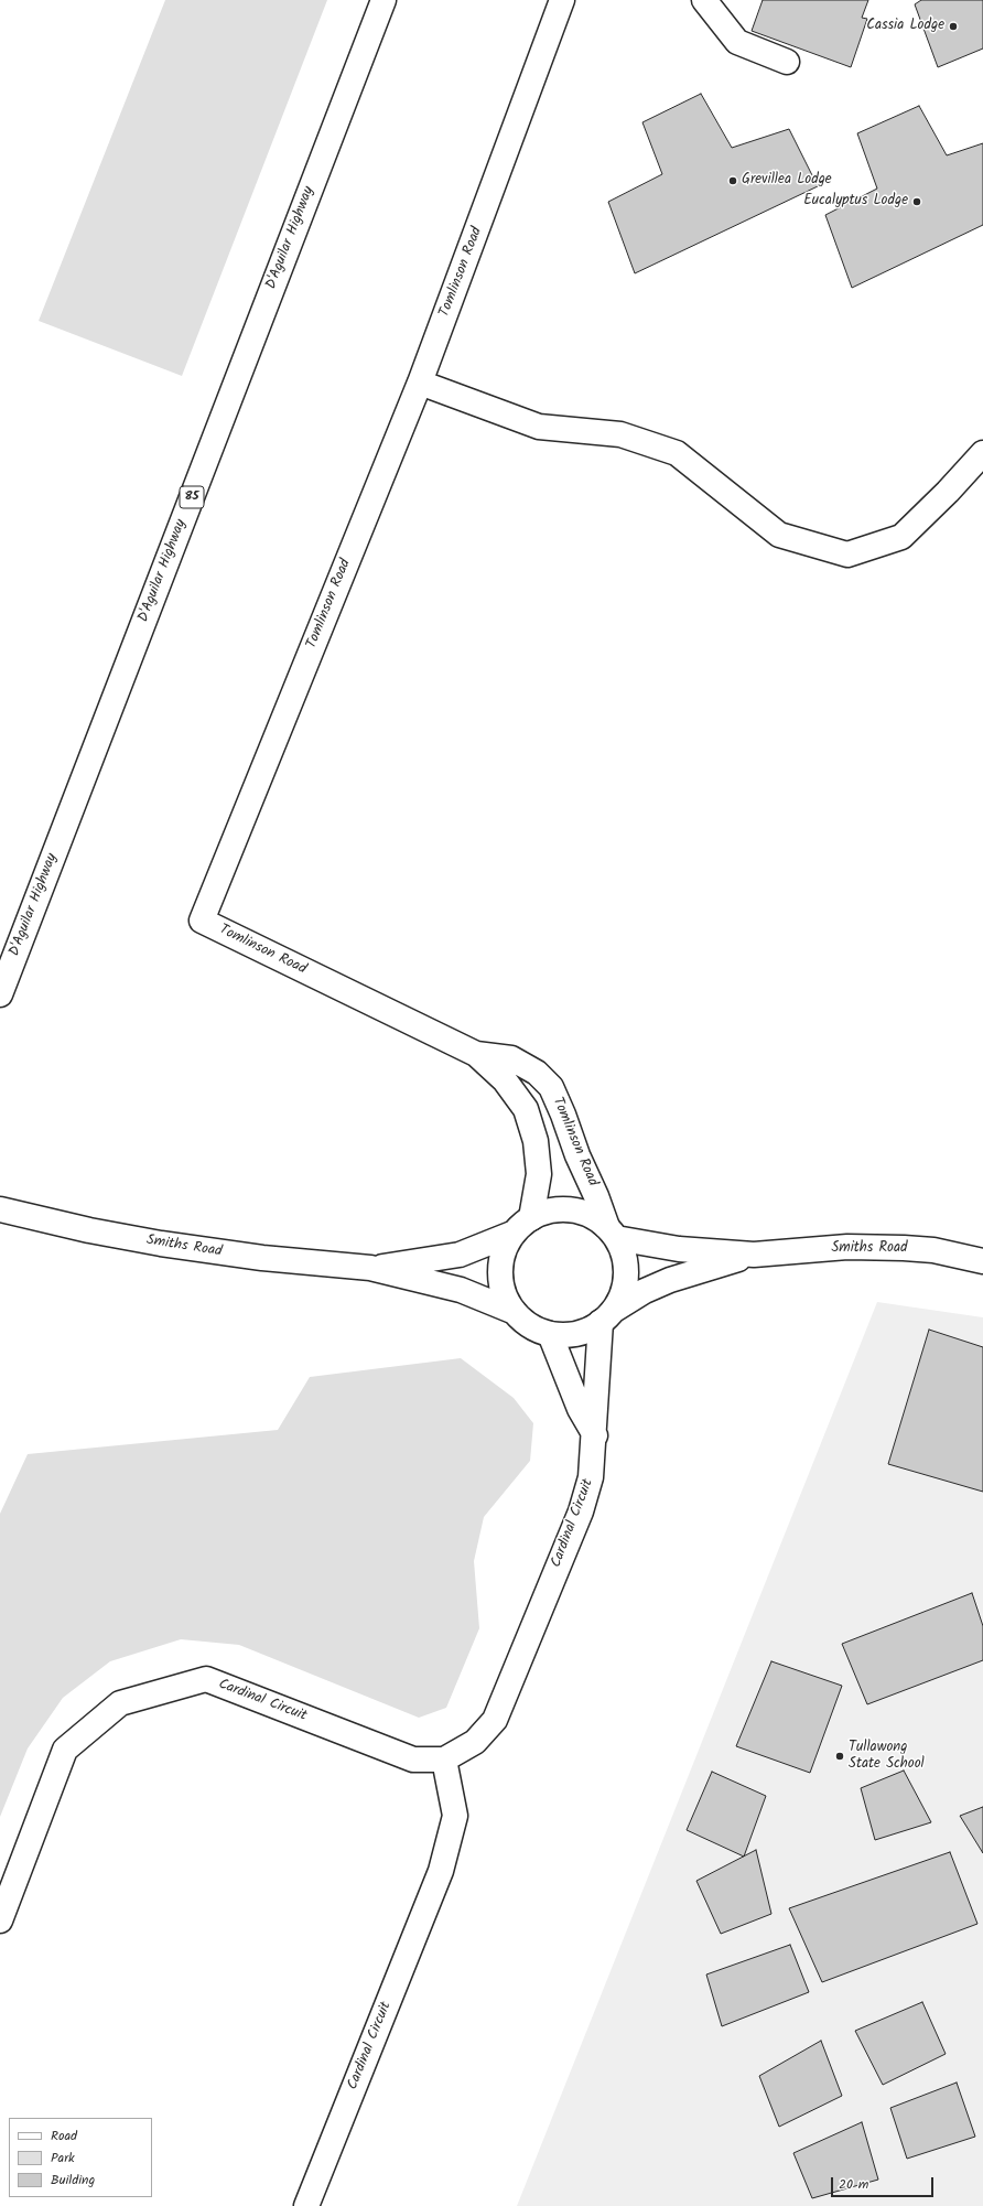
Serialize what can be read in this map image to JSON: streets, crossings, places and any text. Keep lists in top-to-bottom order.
{
  "streets": {
    "main road": [
      "D'Aguilar Highway",
      "Tomlinson Road",
      "85",
      "Smiths Road",
      "Cardinal Circuit"
    ]
  },
  "crossings": [
    ["Tomlinson Road", "Smiths Road"],
    ["Tomlinson Road", "Cardinal Circuit"],
    ["Smiths Road", "Cardinal Circuit"]
  ],
  "places": [
    "Cassia Lodge",
    "Grevillea Lodge",
    "Eucalyptus Lodge",
    "Tullawong State School"
  ],
  "legend": ["Road", "Park", "Building"],
  "scale_bar": "20 m"
}
